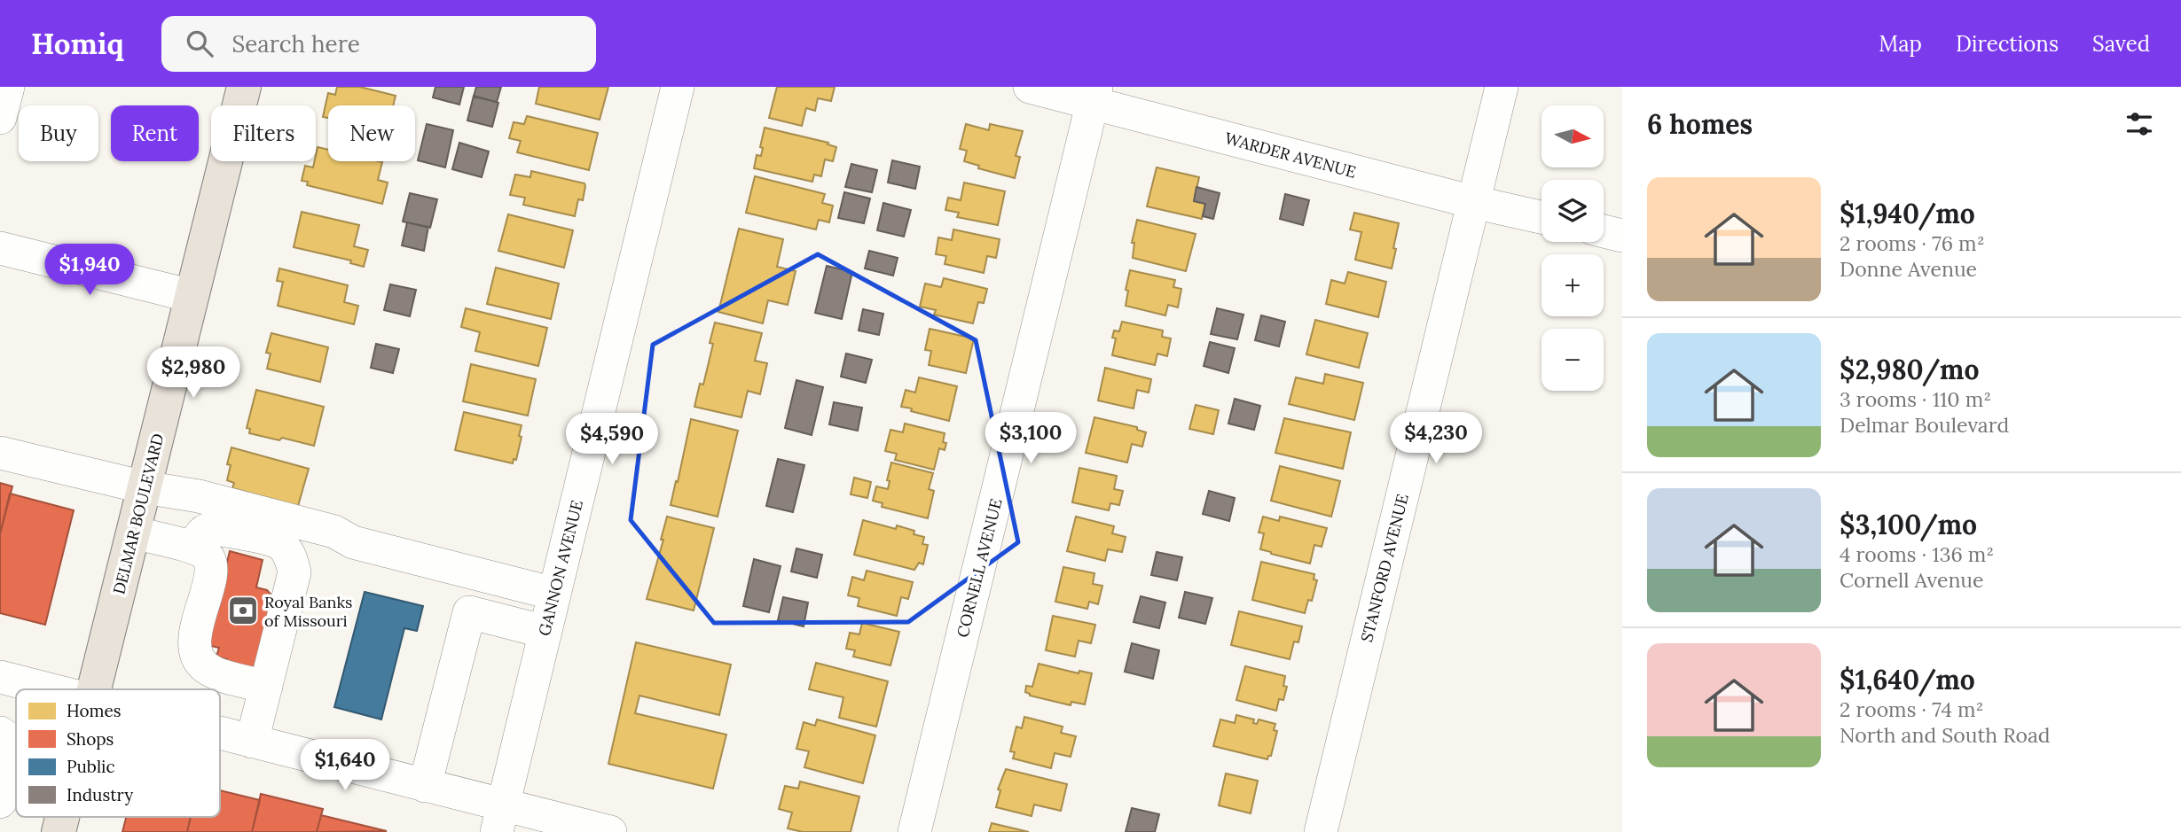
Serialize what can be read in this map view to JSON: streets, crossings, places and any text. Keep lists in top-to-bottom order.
{
  "streets": {
    "main road": ["DELMAR BOULEVARD"],
    "street": [
      "WARDER AVENUE",
      "GANNON AVENUE",
      "CORNELL AVENUE",
      "STANFORD AVENUE"
    ]
  },
  "crossings": [
    ["WARDER AVENUE", "CORNELL AVENUE"],
    ["WARDER AVENUE", "STANFORD AVENUE"]
  ],
  "places": {
    "bank": ["Royal Banks of Missouri"]
  },
  "legend": [
    "Homes",
    "Shops",
    "Public",
    "Industry"
  ],
  "north": "right",
  "page": {
    "header": "Homiq",
    "search": "Search here",
    "nav": ["Map", "Directions", "Saved"],
    "heading": "6 homes",
    "map_buttons": ["+", "−"],
    "chip": [
      "Buy",
      "Rent",
      "Filters",
      "New"
    ],
    "list": [
      {
        "name": "$1,940/mo",
        "note": "2 rooms · 76 m² · Donne Avenue"
      },
      {
        "name": "$2,980/mo",
        "note": "3 rooms · 110 m² · Delmar Boulevard"
      },
      {
        "name": "$3,100/mo",
        "note": "4 rooms · 136 m² · Cornell Avenue"
      },
      {
        "name": "$1,640/mo",
        "note": "2 rooms · 74 m² · North and South Road"
      }
    ],
    "price": [
      "$1,940",
      "$2,980",
      "$3,100",
      "$4,230",
      "$4,590",
      "$1,640"
    ]
  }
}
